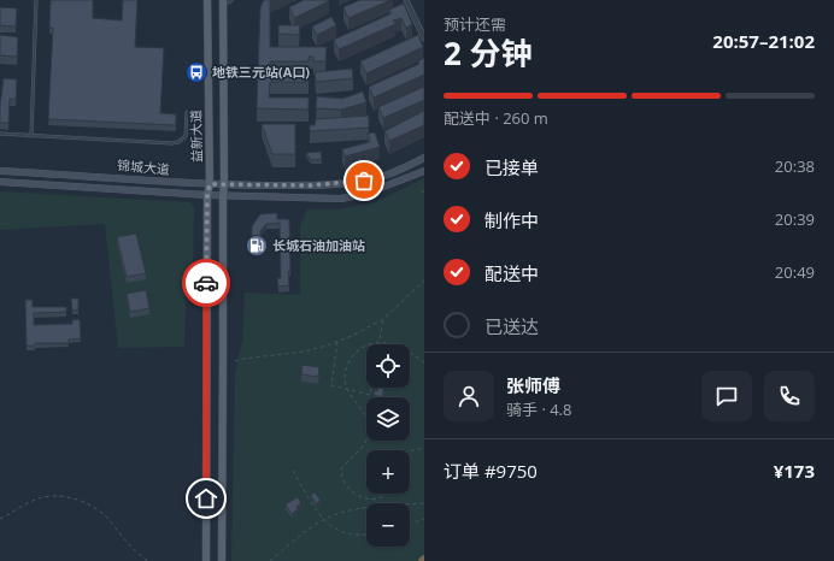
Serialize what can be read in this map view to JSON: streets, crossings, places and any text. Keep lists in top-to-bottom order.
{
  "streets": {
    "main road": ["益新大道", "锦城大道"]
  },
  "crossings": [
    ["益新大道", "锦城大道"]
  ],
  "places": {
    "bus stop": ["地铁三元站(A口)"],
    "fuel station": ["长城石油加油站"]
  },
  "page": {
    "heading": ["2 分钟", "预计还需", "20:57–21:02"],
    "panel": [
      "张师傅",
      "骑手 · 4.8",
      "订单 #9750",
      "¥173"
    ],
    "bar": "配送中 · 260 m",
    "list": [
      ["已接单", "20:38"],
      ["制作中", "20:39"],
      ["配送中", "20:49"],
      "已送达"
    ],
    "map_buttons": ["+", "−"]
  }
}
